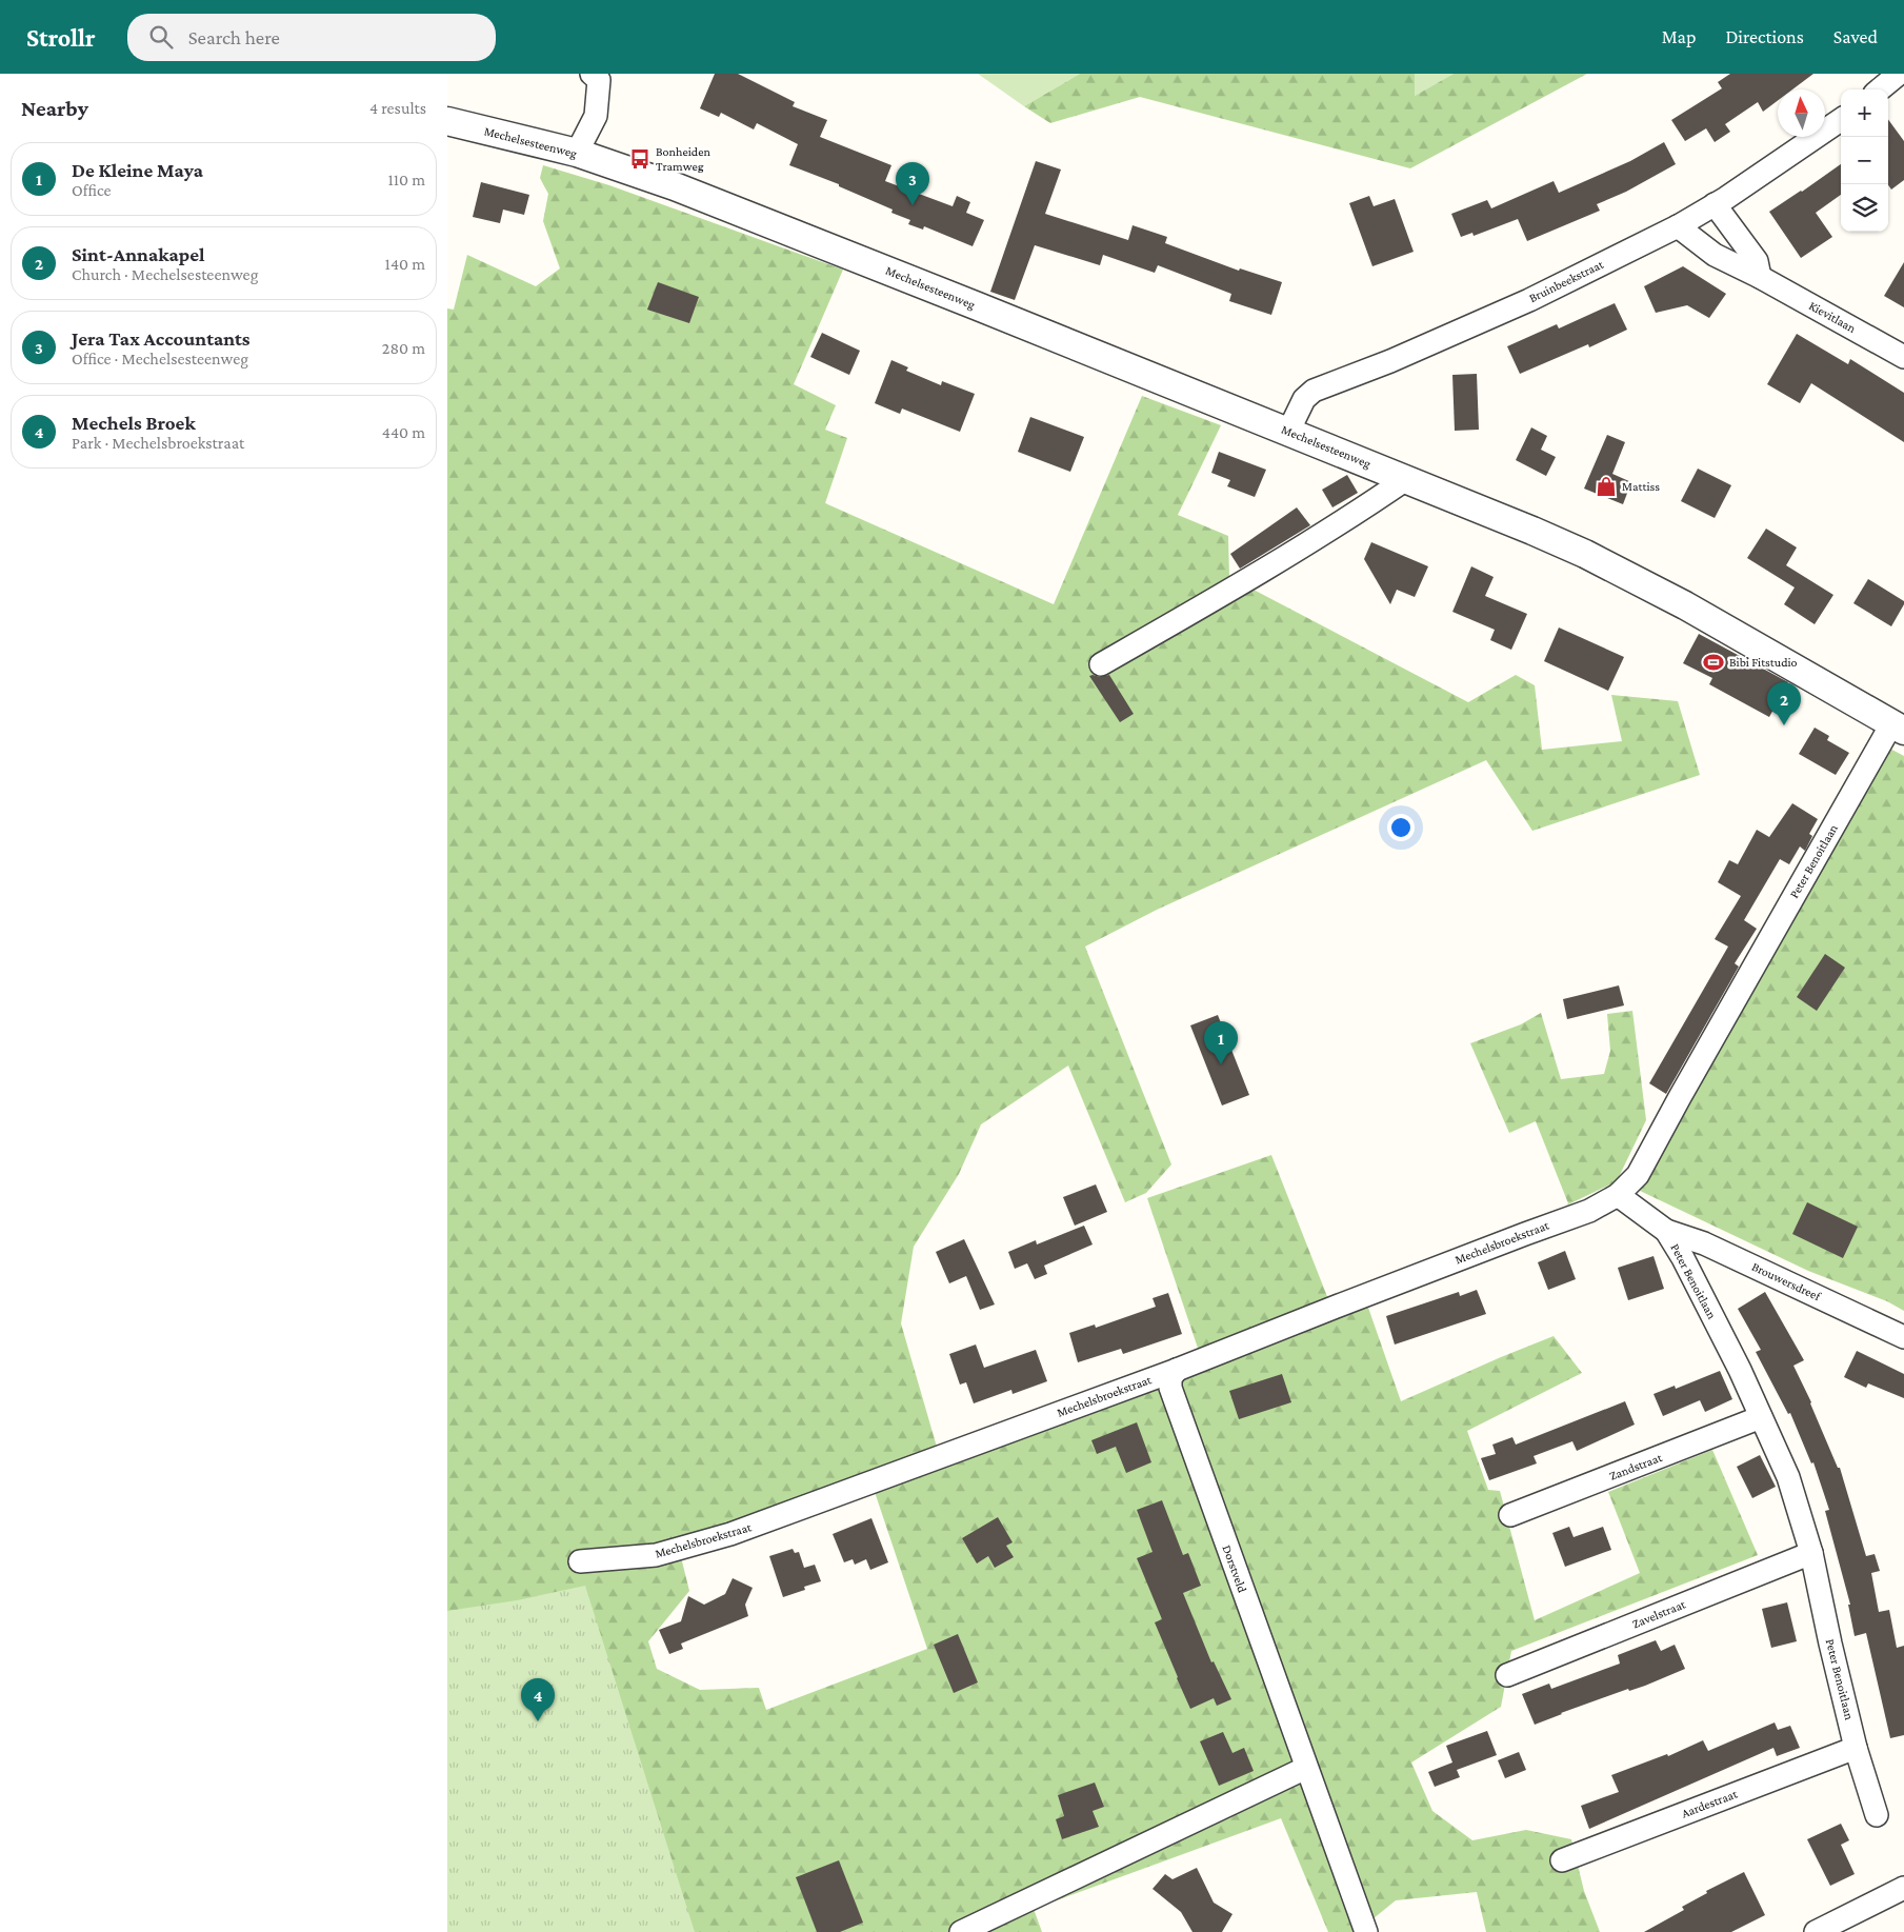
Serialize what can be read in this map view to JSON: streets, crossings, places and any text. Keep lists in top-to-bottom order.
{
  "streets": {
    "street": [
      "Mechelsesteenweg",
      "Bruinbeekstraat",
      "Kievitlaan",
      "Peter Benoitlaan",
      "Mechelsbroekstraat",
      "Brouwersdreef",
      "Zandstraat",
      "Dorstveld",
      "Zavelstraat",
      "Aardestraat"
    ]
  },
  "crossings": [
    ["Mechelsesteenweg", "Bruinbeekstraat"],
    ["Mechelsesteenweg", "Peter Benoitlaan"],
    ["Bruinbeekstraat", "Kievitlaan"],
    ["Peter Benoitlaan", "Mechelsbroekstraat"],
    ["Peter Benoitlaan", "Brouwersdreef"],
    ["Peter Benoitlaan", "Zandstraat"],
    ["Peter Benoitlaan", "Zavelstraat"],
    ["Peter Benoitlaan", "Aardestraat"],
    ["Mechelsbroekstraat", "Dorstveld"]
  ],
  "places": {
    "bus stop": ["Bonheiden Tramweg"],
    "shop": ["Mattiss"],
    "sports": ["Bibi Fitstudio"]
  },
  "north": "top",
  "page": {
    "header": "Strollr",
    "search": "Search here",
    "nav": ["Map", "Directions", "Saved"],
    "heading": ["Nearby", "4 results"],
    "map_buttons": ["+", "−"],
    "list": [
      {
        "mark": "1",
        "name": "De Kleine Maya",
        "note": "Office",
        "value": "110 m"
      },
      {
        "mark": "2",
        "name": "Sint-Annakapel",
        "note": "Church · Mechelsesteenweg",
        "value": "140 m"
      },
      {
        "mark": "3",
        "name": "Jera Tax Accountants",
        "note": "Office · Mechelsesteenweg",
        "value": "280 m"
      },
      {
        "mark": "4",
        "name": "Mechels Broek",
        "note": "Park · Mechelsbroekstraat",
        "value": "440 m"
      }
    ],
    "pins": [
      "3",
      "2",
      "1",
      "4"
    ]
  }
}
